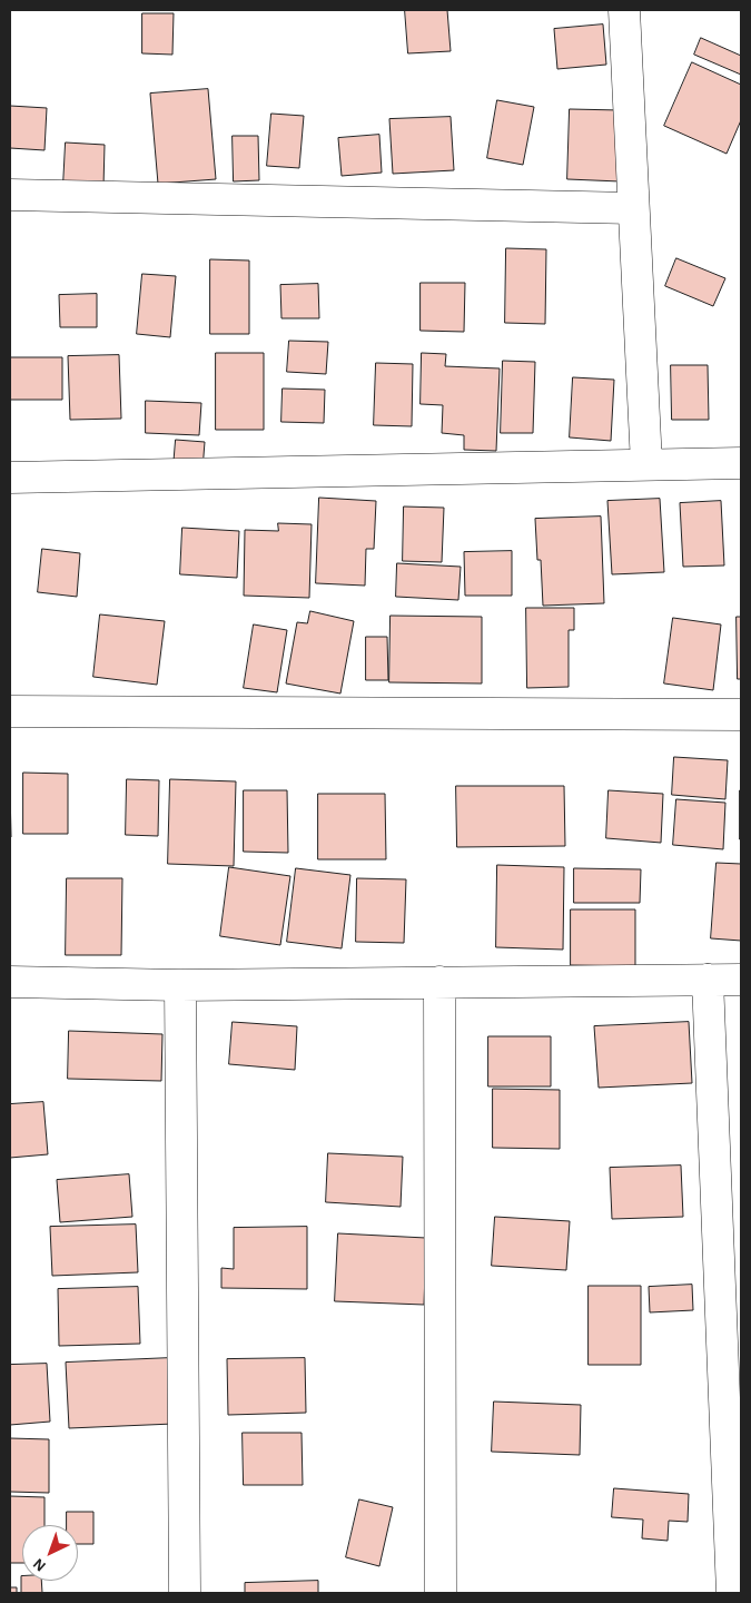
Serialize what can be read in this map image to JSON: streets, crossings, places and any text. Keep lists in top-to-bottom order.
{
  "north": "bottom left"
}
